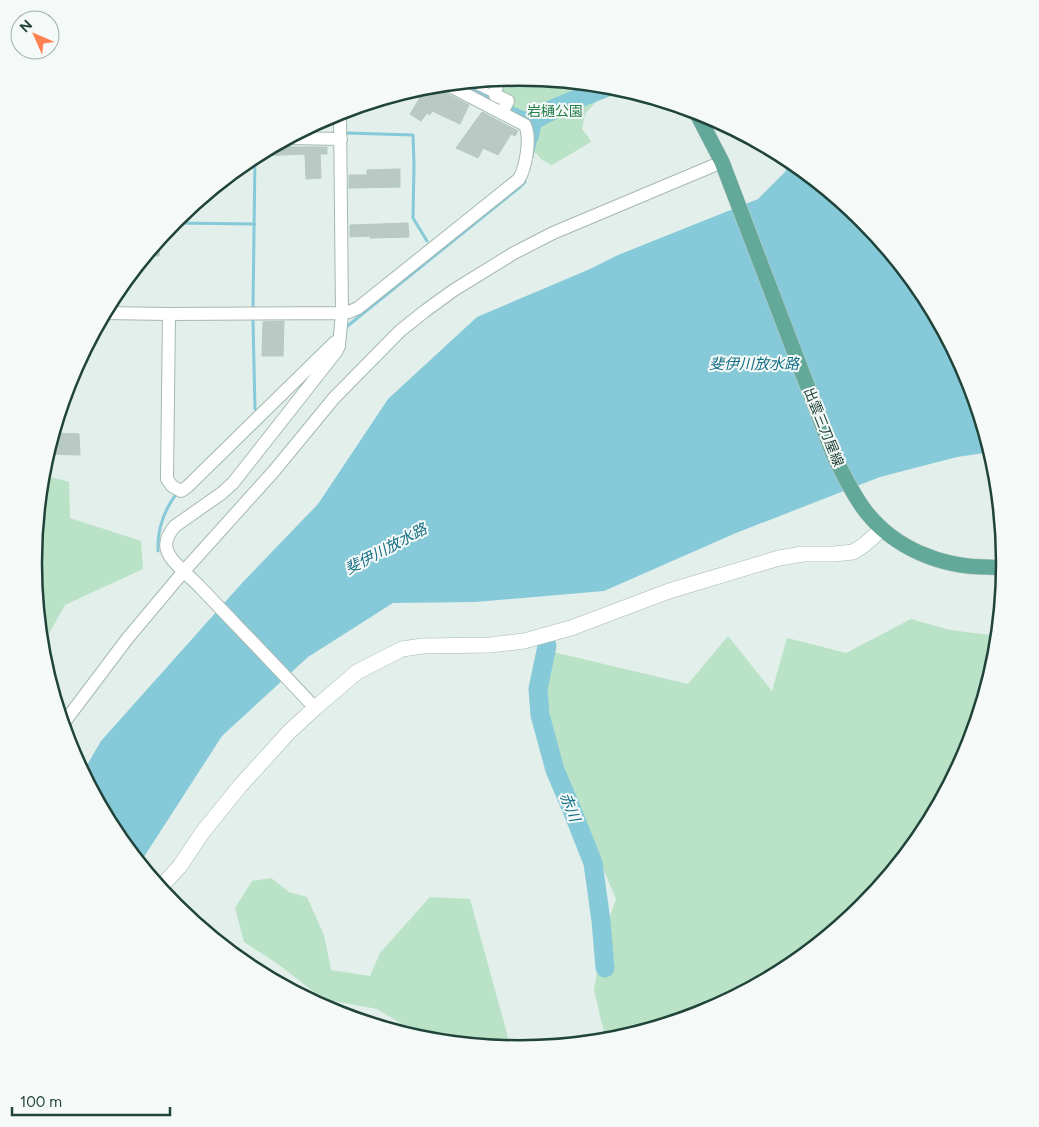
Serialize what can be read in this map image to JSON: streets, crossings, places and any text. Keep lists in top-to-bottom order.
{
  "streets": {
    "main road": ["出雲三刀屋線"]
  },
  "water": ["斐伊川放水路", "赤川"],
  "parks": ["岩樋公園"],
  "scale_bar": "100 m",
  "north": "top left"
}
